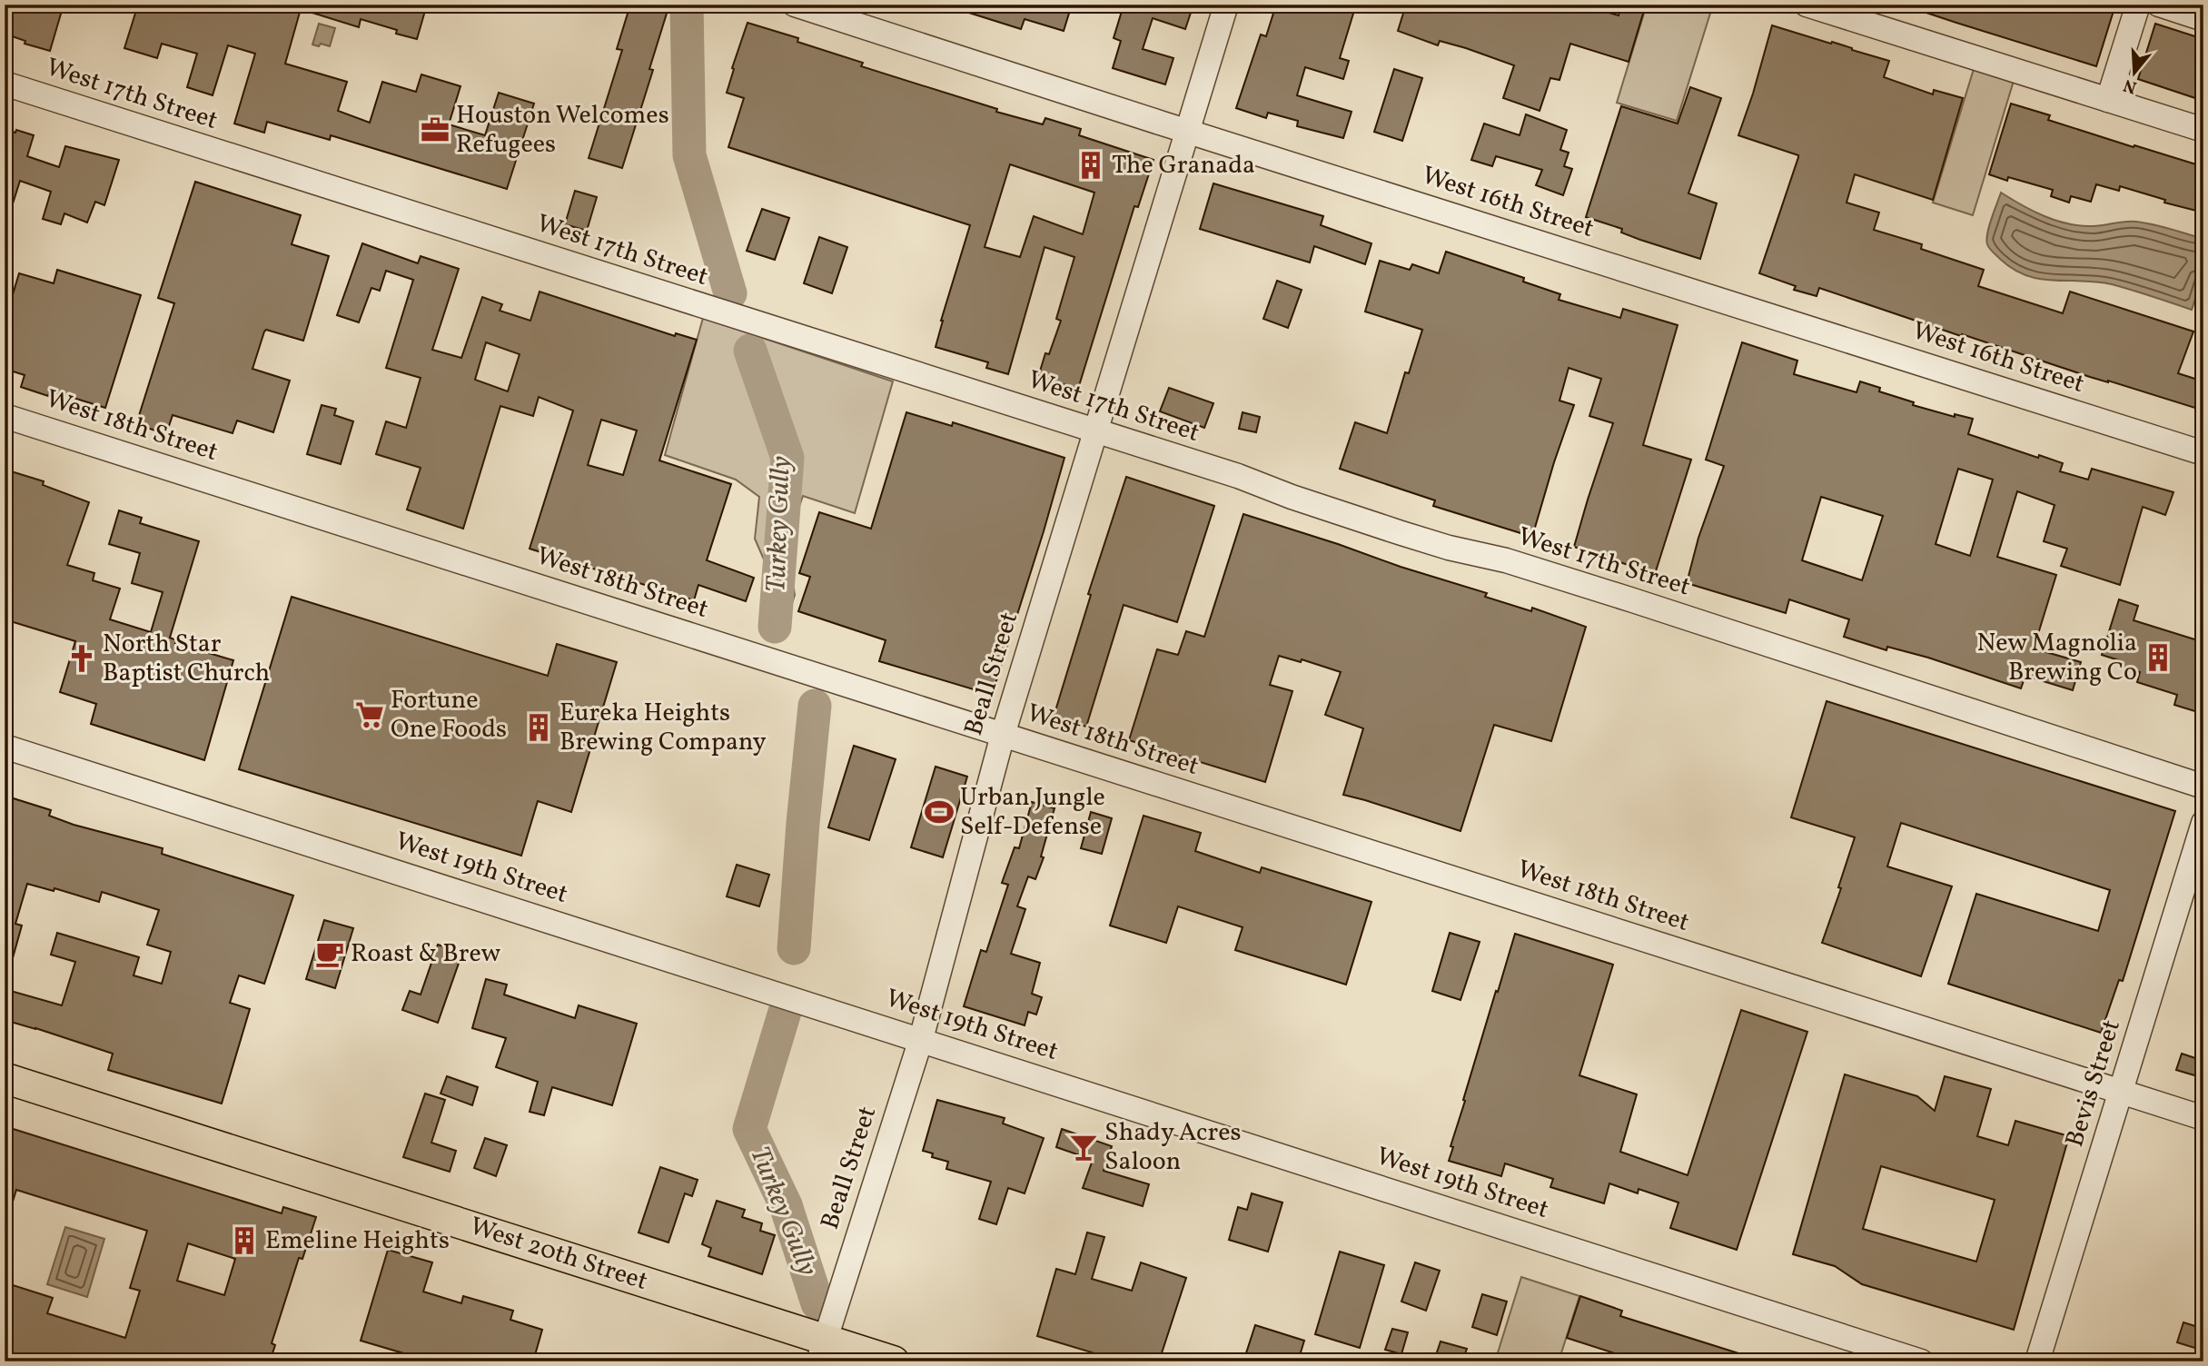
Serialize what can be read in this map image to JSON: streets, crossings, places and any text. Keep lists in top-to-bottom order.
{
  "streets": {
    "main road": ["West 20th Street"],
    "street": [
      "West 17th Street",
      "West 16th Street",
      "West 18th Street",
      "Beall Street",
      "West 19th Street",
      "Bevis Street"
    ]
  },
  "crossings": [
    ["West 17th Street", "Beall Street"],
    ["West 16th Street", "Beall Street"],
    ["West 18th Street", "Beall Street"],
    ["West 18th Street", "Bevis Street"],
    ["Beall Street", "West 19th Street"],
    ["Beall Street", "West 20th Street"]
  ],
  "water": ["Turkey Gully"],
  "places": {
    "office": ["Houston Welcomes Refugees"],
    "building": [
      "The Granada",
      "New Magnolia Brewing Co",
      "Eureka Heights Brewing Company",
      "Emeline Heights"
    ],
    "church": ["North Star Baptist Church"],
    "supermarket": ["Fortune One Foods"],
    "sports": ["Urban Jungle Self-Defense"],
    "cafe": ["Roast & Brew"],
    "bar": ["Shady Acres Saloon"]
  },
  "north": "bottom"
}
